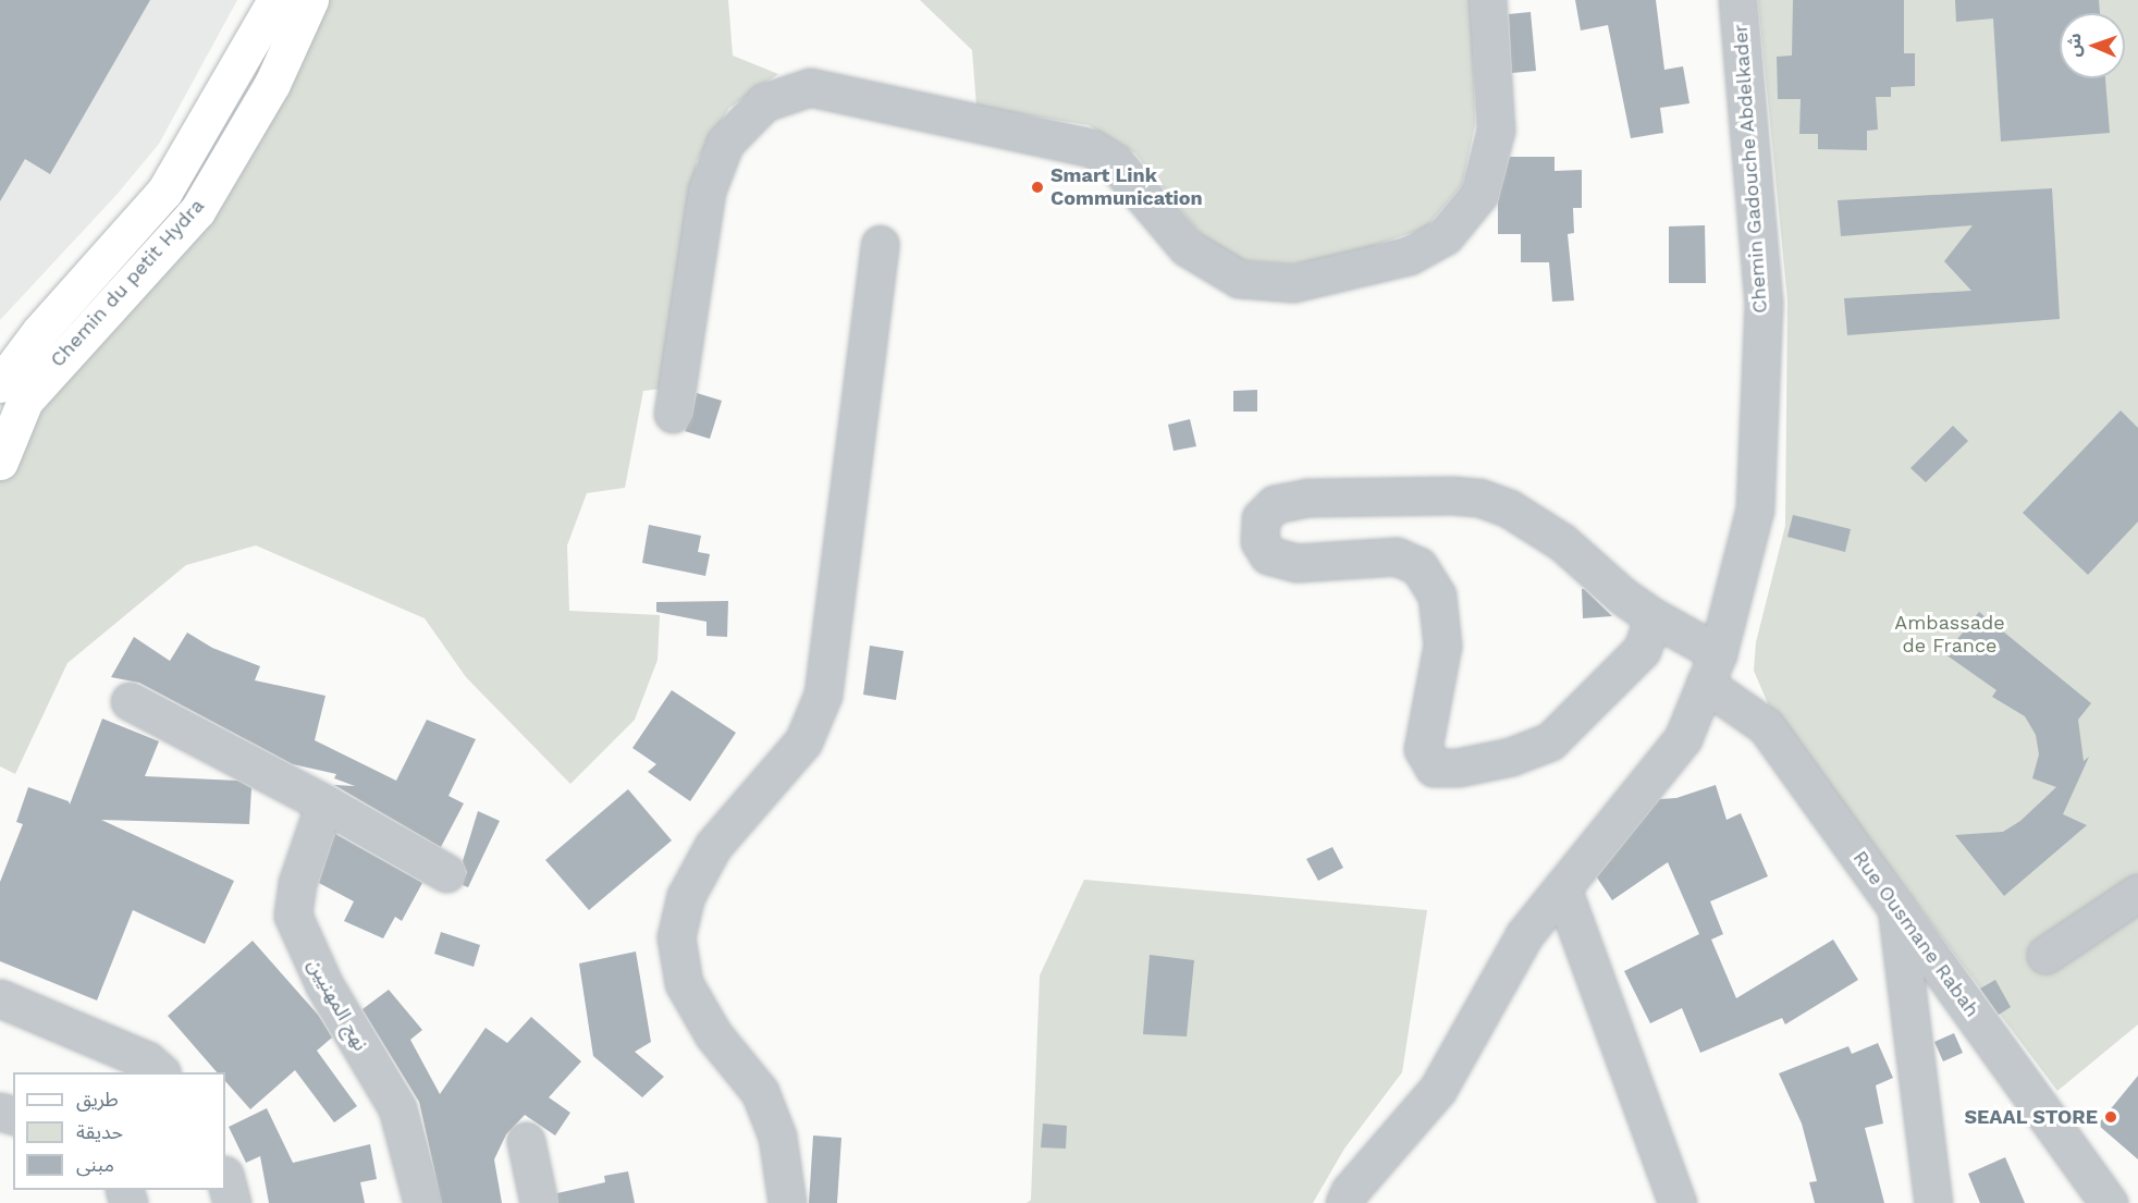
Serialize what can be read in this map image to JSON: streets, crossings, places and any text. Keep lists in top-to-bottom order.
{
  "streets": {
    "main road": ["Chemin du petit Hydra"],
    "street": ["Chemin Gadouche Abdelkader", "Rue Ousmane Rabah", "نهج المهنيين"]
  },
  "crossings": [
    ["Chemin Gadouche Abdelkader", "Rue Ousmane Rabah"]
  ],
  "parks": ["Ambassade de France"],
  "places": ["Smart Link Communication", "SEAAL STORE"],
  "legend": ["طريق", "حديقة", "مبنى"],
  "north": "left"
}
